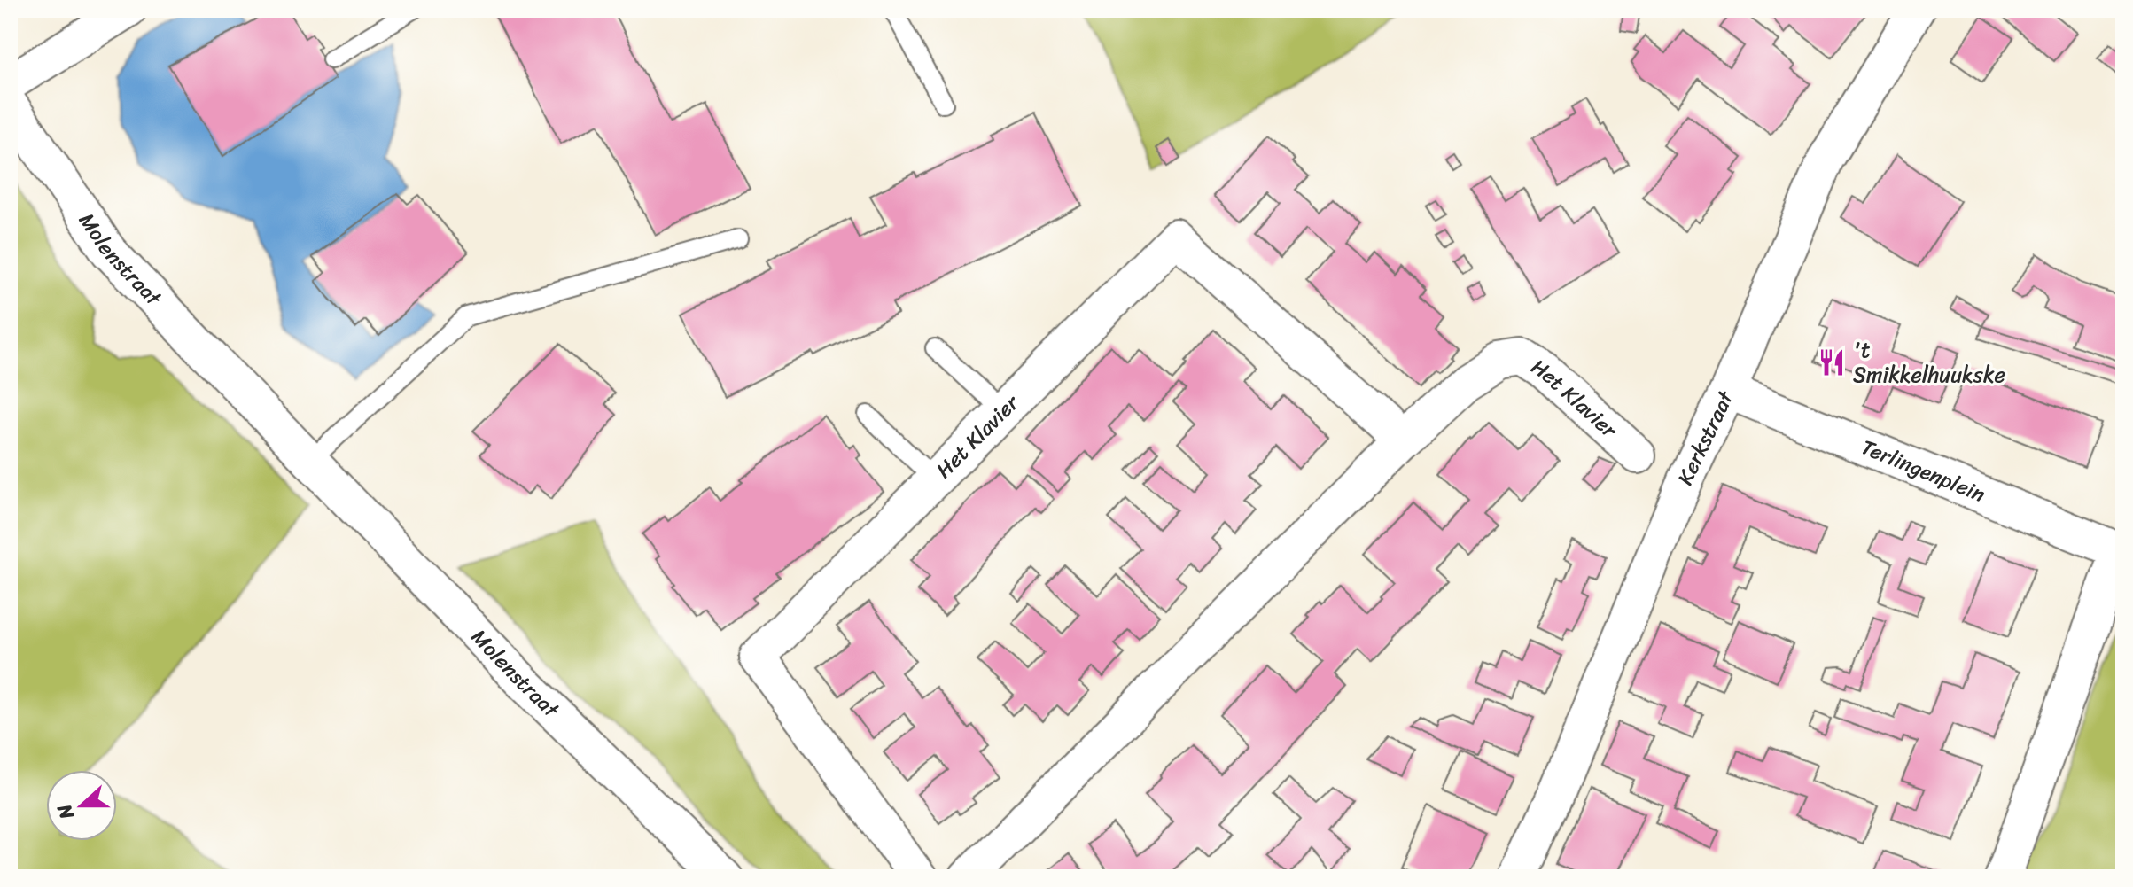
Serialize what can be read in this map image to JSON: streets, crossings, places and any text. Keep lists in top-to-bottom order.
{
  "streets": {
    "street": [
      "Molenstraat",
      "Het Klavier",
      "Kerkstraat",
      "Terlingenplein"
    ]
  },
  "crossings": [
    ["Kerkstraat", "Terlingenplein"]
  ],
  "places": {
    "restaurant": ["'t Smikkelhuukske"]
  },
  "north": "left"
}
